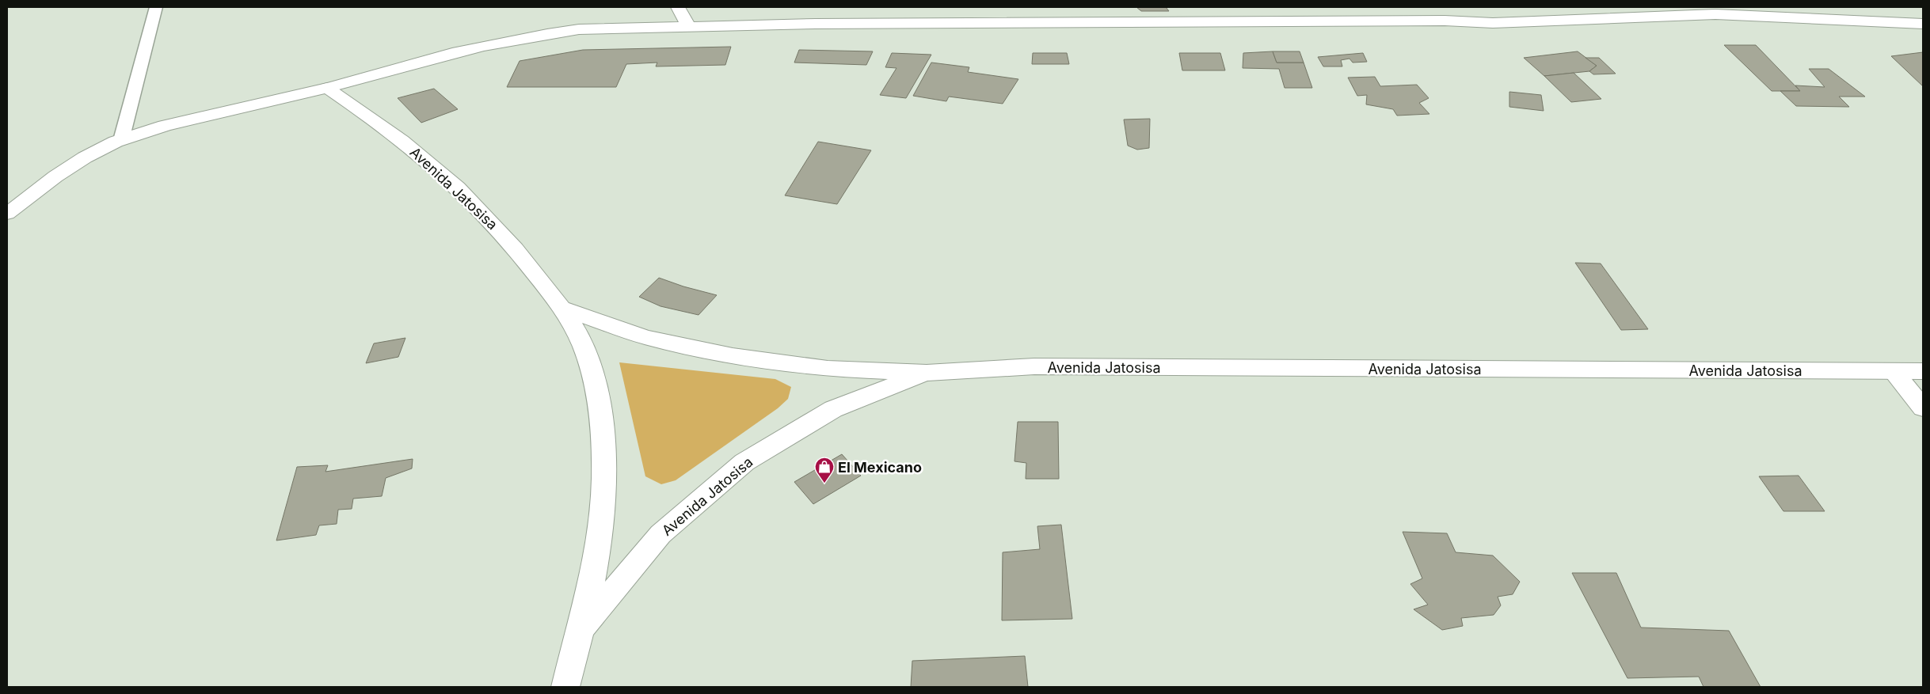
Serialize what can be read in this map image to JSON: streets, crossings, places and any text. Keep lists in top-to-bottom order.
{
  "streets": {
    "street": ["Avenida Jatosisa"]
  },
  "places": {
    "shop": ["El Mexicano"]
  }
}
